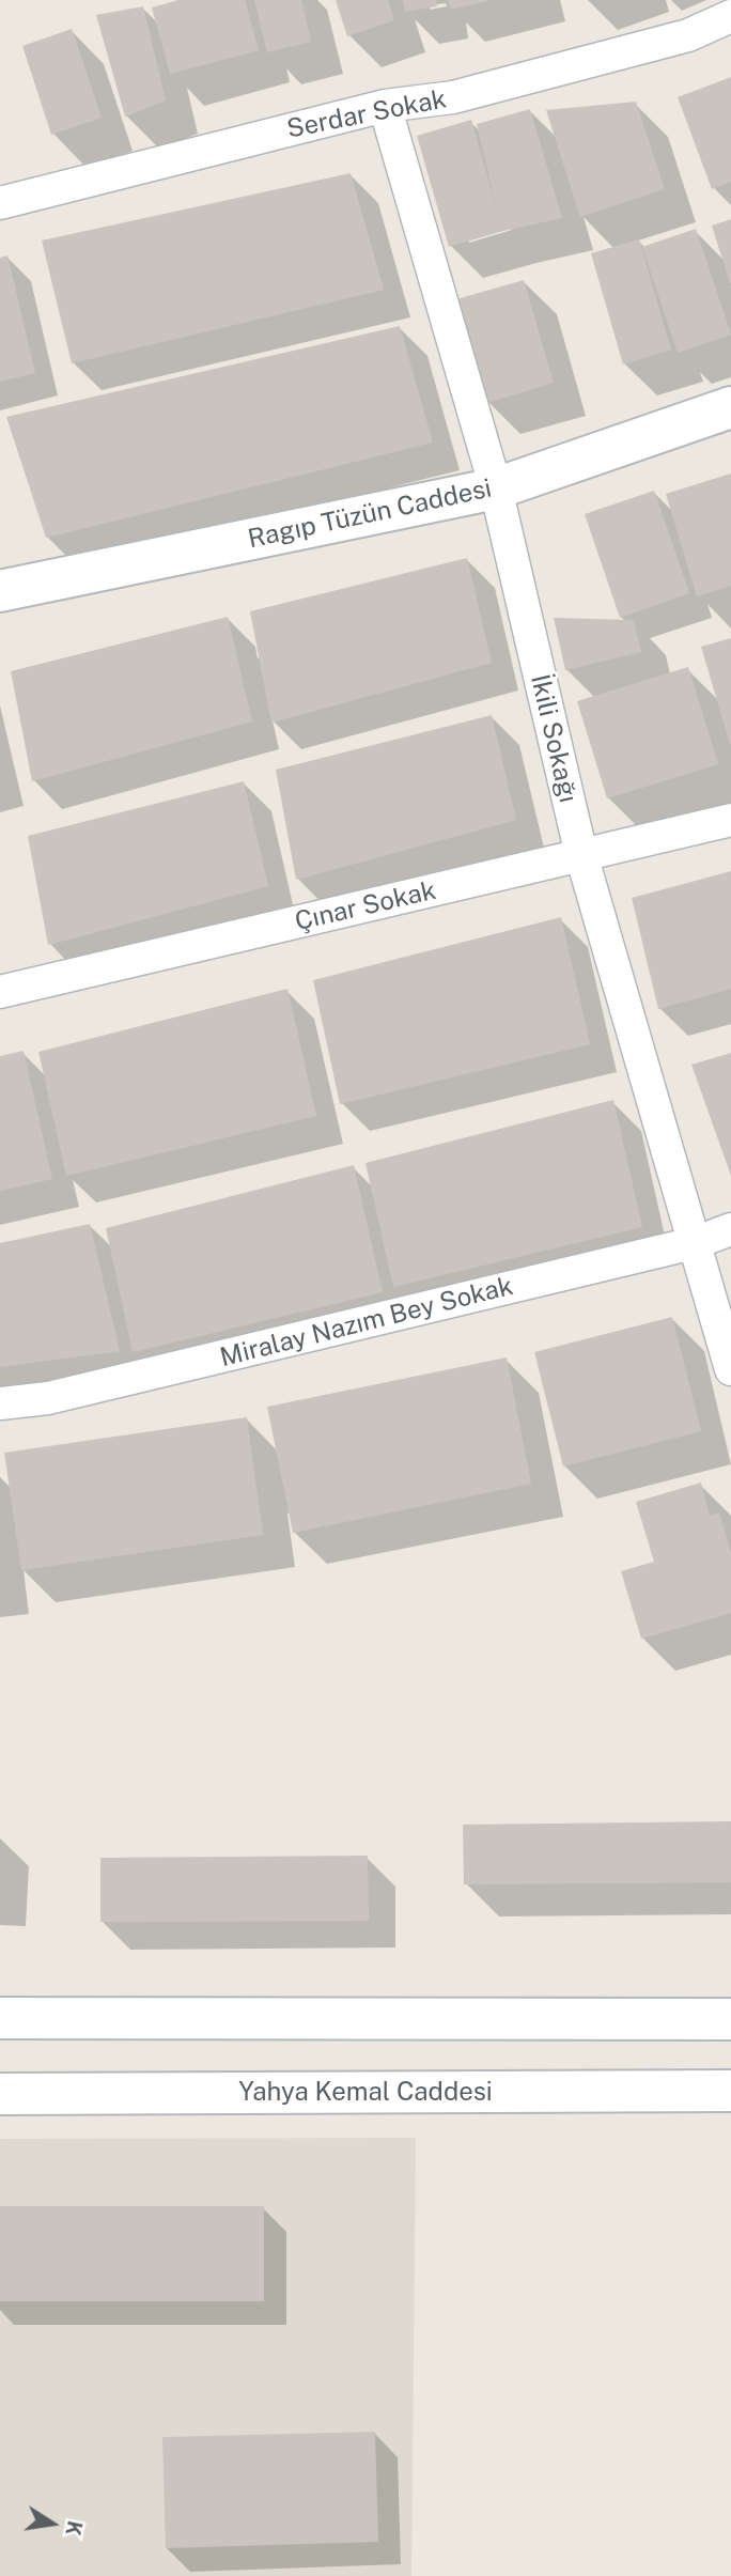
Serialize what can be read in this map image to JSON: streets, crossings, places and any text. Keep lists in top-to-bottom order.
{
  "streets": {
    "main road": ["Ragıp Tüzün Caddesi", "Yahya Kemal Caddesi"],
    "street": [
      "Serdar Sokak",
      "İkili Sokağı",
      "Çınar Sokak",
      "Miralay Nazım Bey Sokak"
    ]
  },
  "crossings": [
    ["Serdar Sokak", "İkili Sokağı"],
    ["Ragıp Tüzün Caddesi", "İkili Sokağı"],
    ["İkili Sokağı", "Çınar Sokak"],
    ["İkili Sokağı", "Miralay Nazım Bey Sokak"]
  ],
  "north": "right"
}
